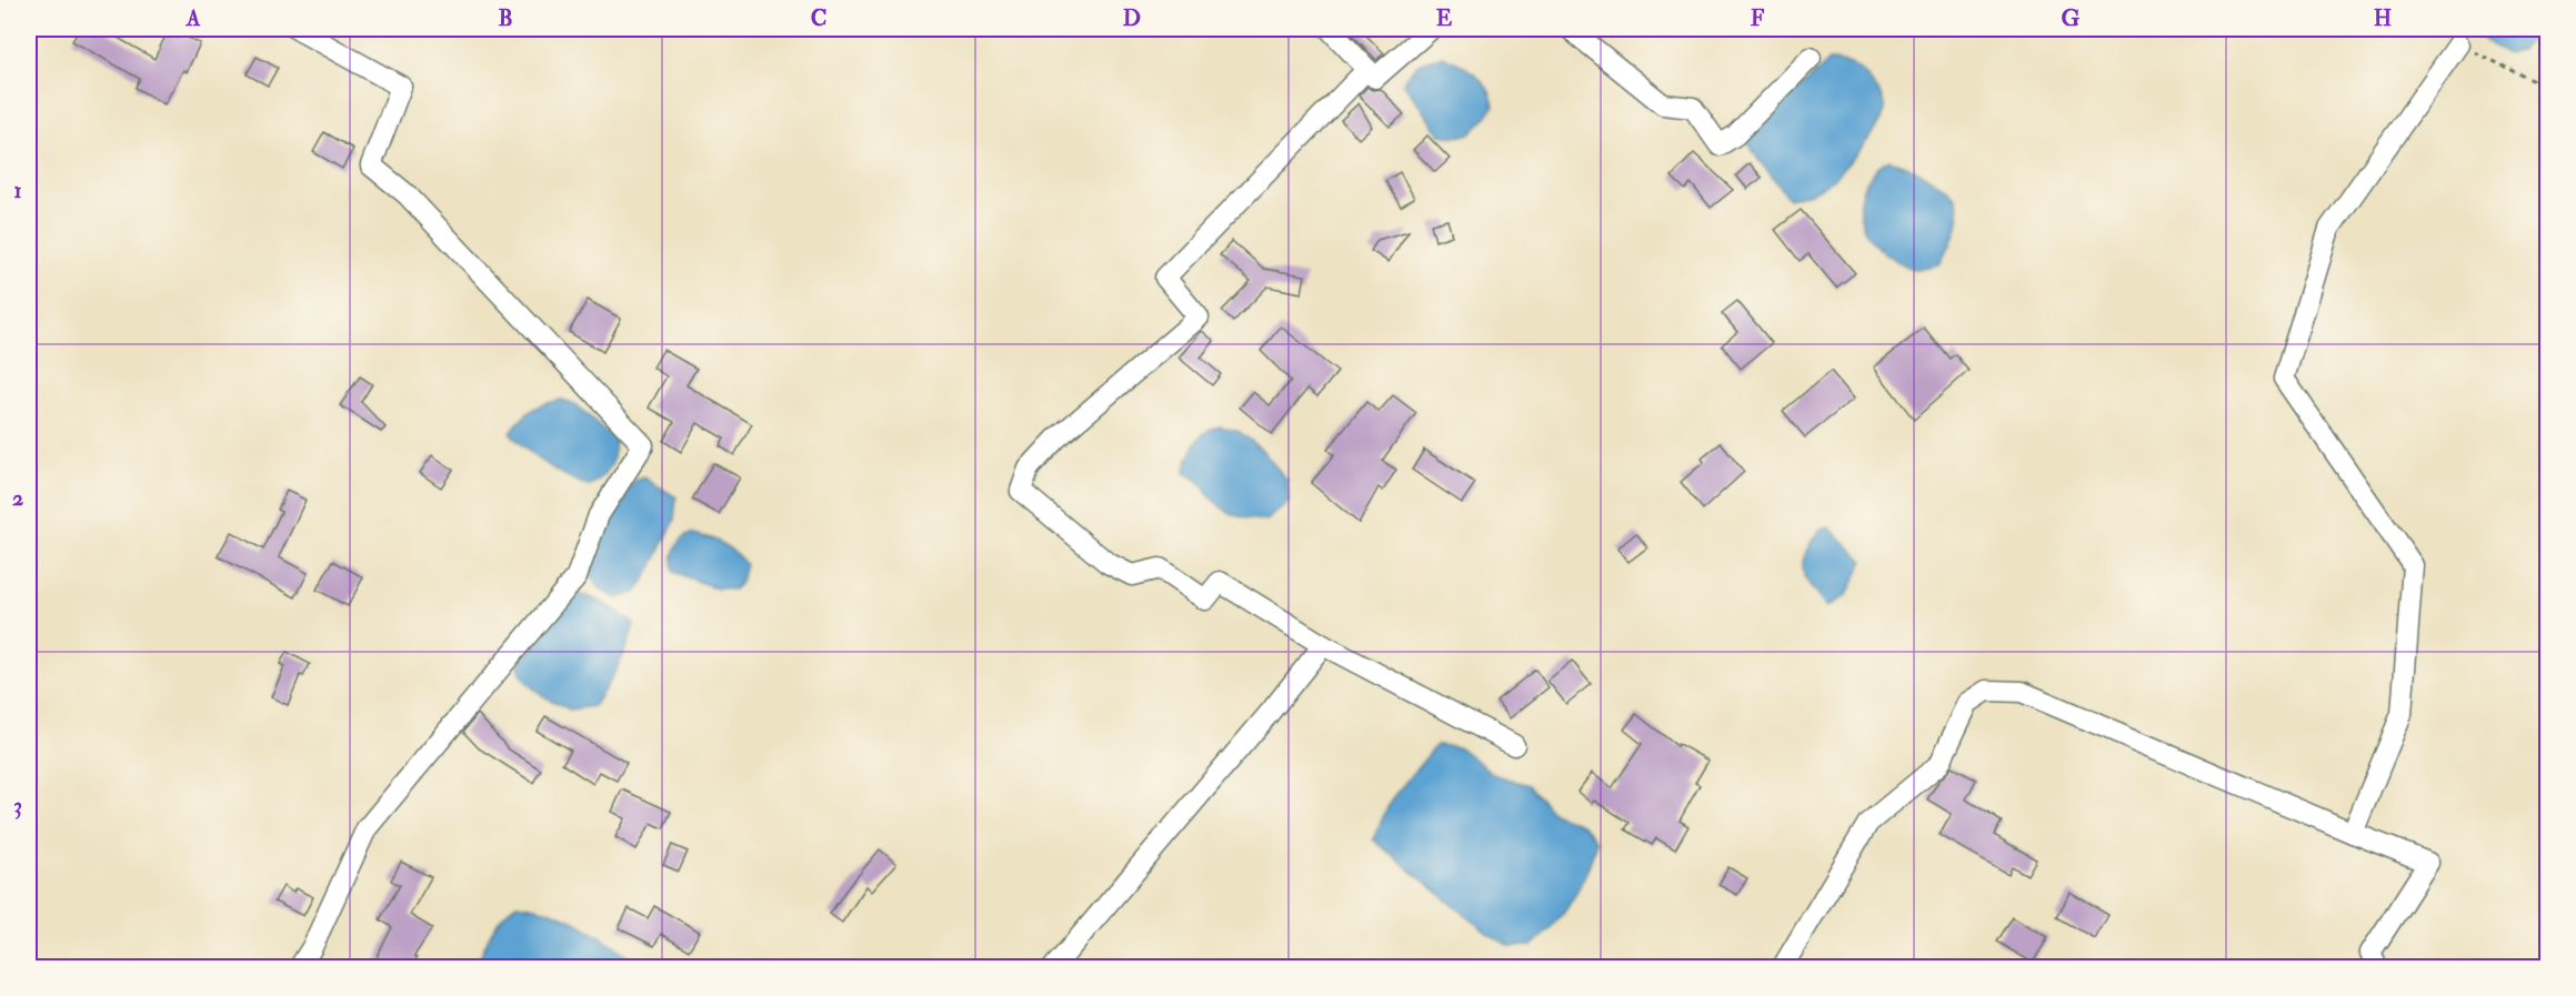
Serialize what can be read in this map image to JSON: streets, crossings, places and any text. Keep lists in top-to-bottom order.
{
  "grid": {
    "columns": [
      "A",
      "B",
      "C",
      "D",
      "E",
      "F",
      "G",
      "H"
    ],
    "rows": ["1", "2", "3"]
  }
}
